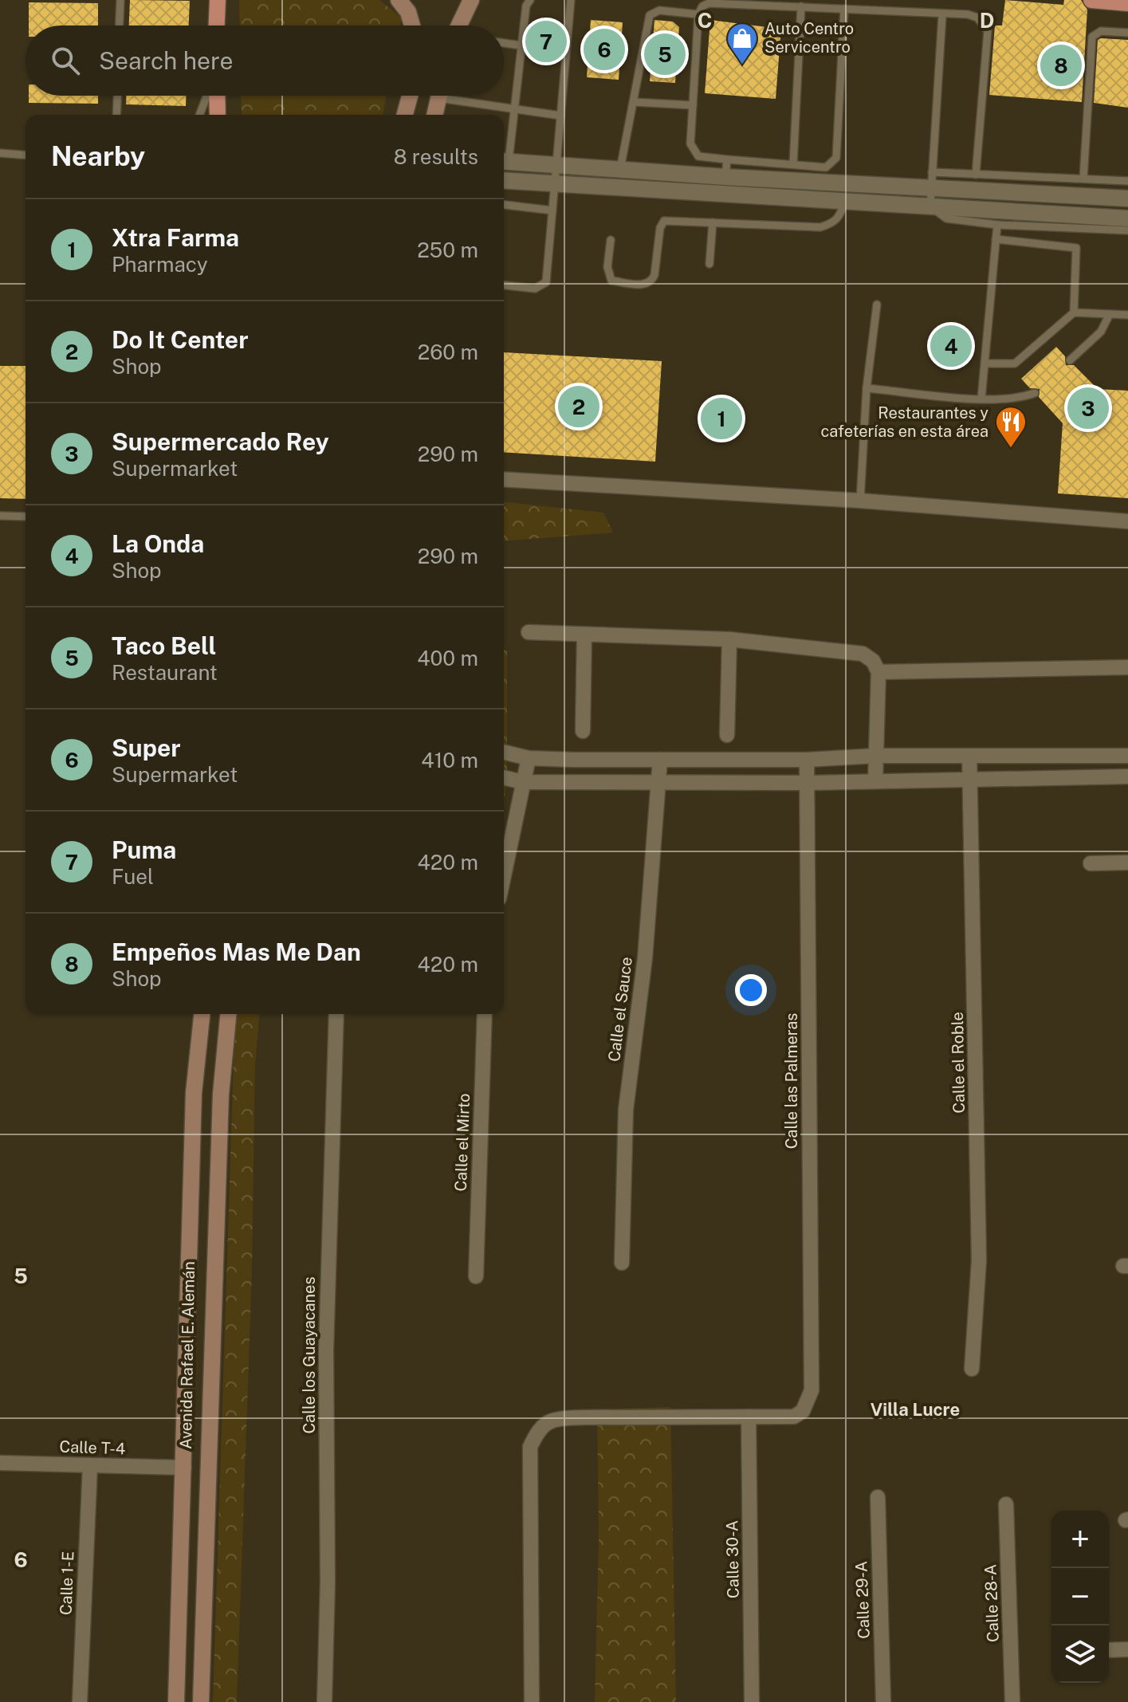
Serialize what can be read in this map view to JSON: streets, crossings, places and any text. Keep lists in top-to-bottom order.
{
  "streets": {
    "main road": ["Avenida Rafael E. Alemán"],
    "street": [
      "Calle el Sauce",
      "Calle el Roble",
      "Calle las Palmeras",
      "Calle el Mirto",
      "Calle los Guayacanes",
      "Calle T-4",
      "Calle 30-A",
      "Calle 1-E",
      "Calle 29-A",
      "Calle 28-A"
    ]
  },
  "crossings": [
    ["Calle las Palmeras", "Calle 30-A"],
    ["Avenida Rafael E. Alemán", "Calle T-4"],
    ["Calle T-4", "Calle 1-E"]
  ],
  "districts": ["Villa Lucre"],
  "places": {
    "shop": ["Auto Centro Servicentro"],
    "restaurant": ["Restaurantes y cafeterías en esta área"]
  },
  "page": {
    "pins": [
      "7",
      "6",
      "5",
      "8",
      "4",
      "2",
      "3",
      "1"
    ],
    "search": "Search here",
    "heading": ["Nearby", "8 results"],
    "list": [
      {
        "mark": "1",
        "name": "Xtra Farma",
        "note": "Pharmacy",
        "value": "250 m"
      },
      {
        "mark": "2",
        "name": "Do It Center",
        "note": "Shop",
        "value": "260 m"
      },
      {
        "mark": "3",
        "name": "Supermercado Rey",
        "note": "Supermarket",
        "value": "290 m"
      },
      {
        "mark": "4",
        "name": "La Onda",
        "note": "Shop",
        "value": "290 m"
      },
      {
        "mark": "5",
        "name": "Taco Bell",
        "note": "Restaurant",
        "value": "400 m"
      },
      {
        "mark": "6",
        "name": "Super",
        "note": "Supermarket",
        "value": "410 m"
      },
      {
        "mark": "7",
        "name": "Puma",
        "note": "Fuel",
        "value": "420 m"
      },
      {
        "mark": "8",
        "name": "Empeños Mas Me Dan",
        "note": "Shop",
        "value": "420 m"
      }
    ],
    "map_buttons": ["+", "−"]
  },
  "grid": {
    "columns": ["C", "D"],
    "rows": ["5", "6"]
  }
}
